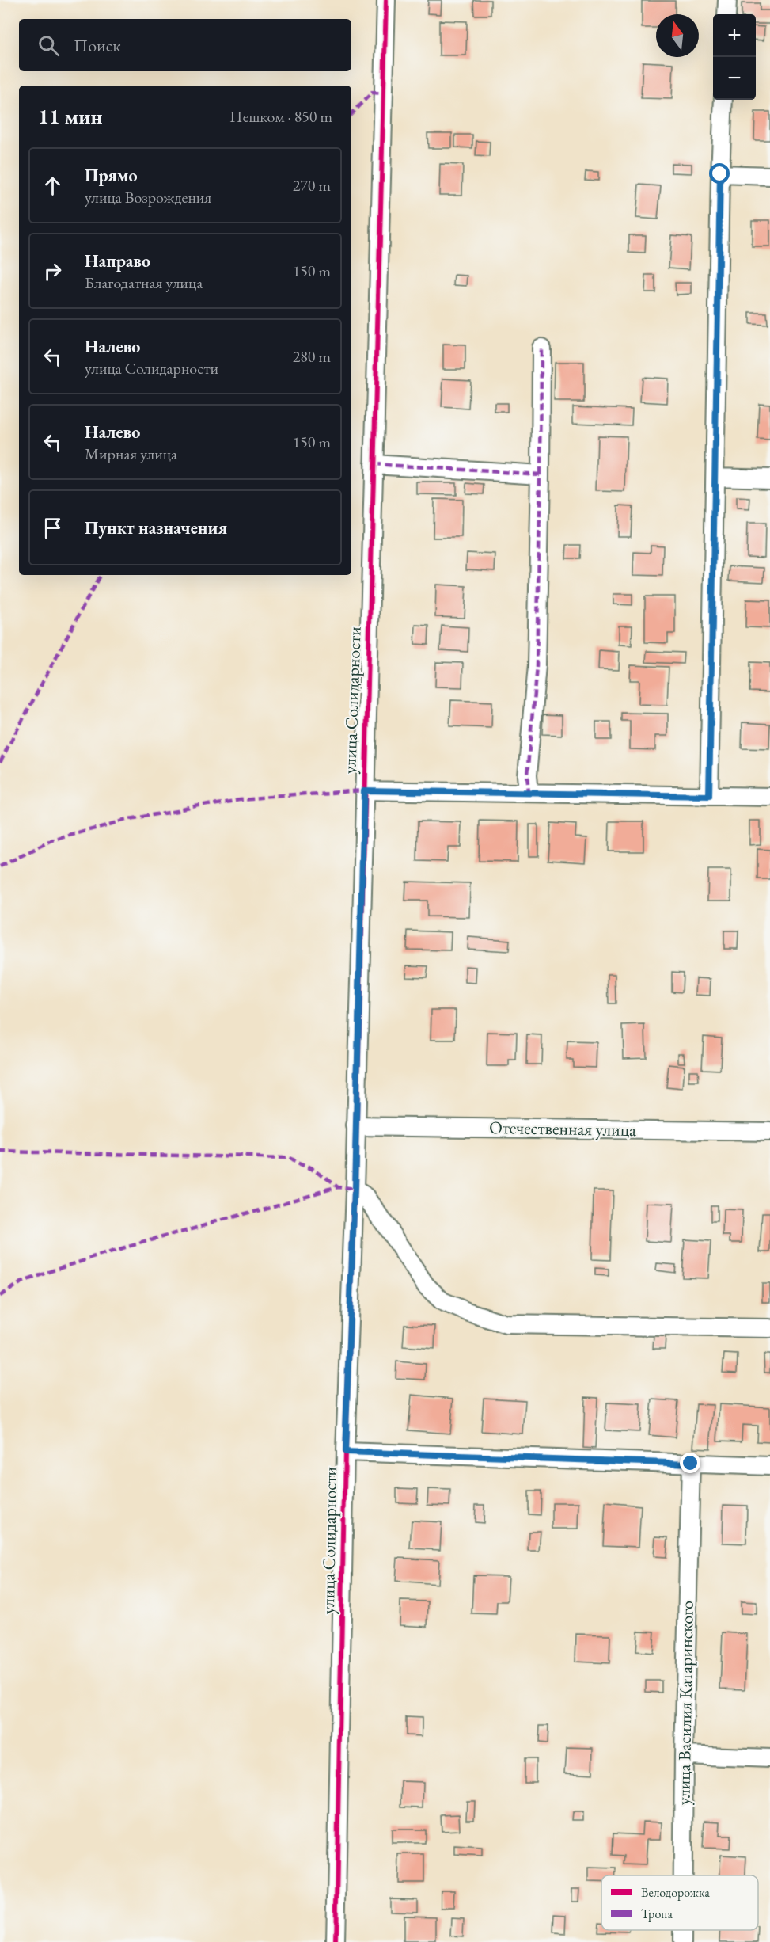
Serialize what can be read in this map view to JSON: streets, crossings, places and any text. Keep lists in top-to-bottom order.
{
  "streets": {
    "street": ["улица Солидарности", "Отечественная улица", "улица Василия Катаринского"]
  },
  "crossings": [
    ["улица Солидарности", "Отечественная улица"]
  ],
  "legend": ["Велодорожка", "Тропа"],
  "north": "top",
  "page": {
    "map_buttons": ["+", "−"],
    "search": "Поиск",
    "heading": ["11 мин", "Пешком · 850 m"],
    "list": [
      ["Прямо", "улица Возрождения", "270 m"],
      ["Направо", "Благодатная улица", "150 m"],
      ["Налево", "улица Солидарности", "280 m"],
      ["Налево", "Мирная улица", "150 m"],
      "Пункт назначения"
    ]
  }
}
